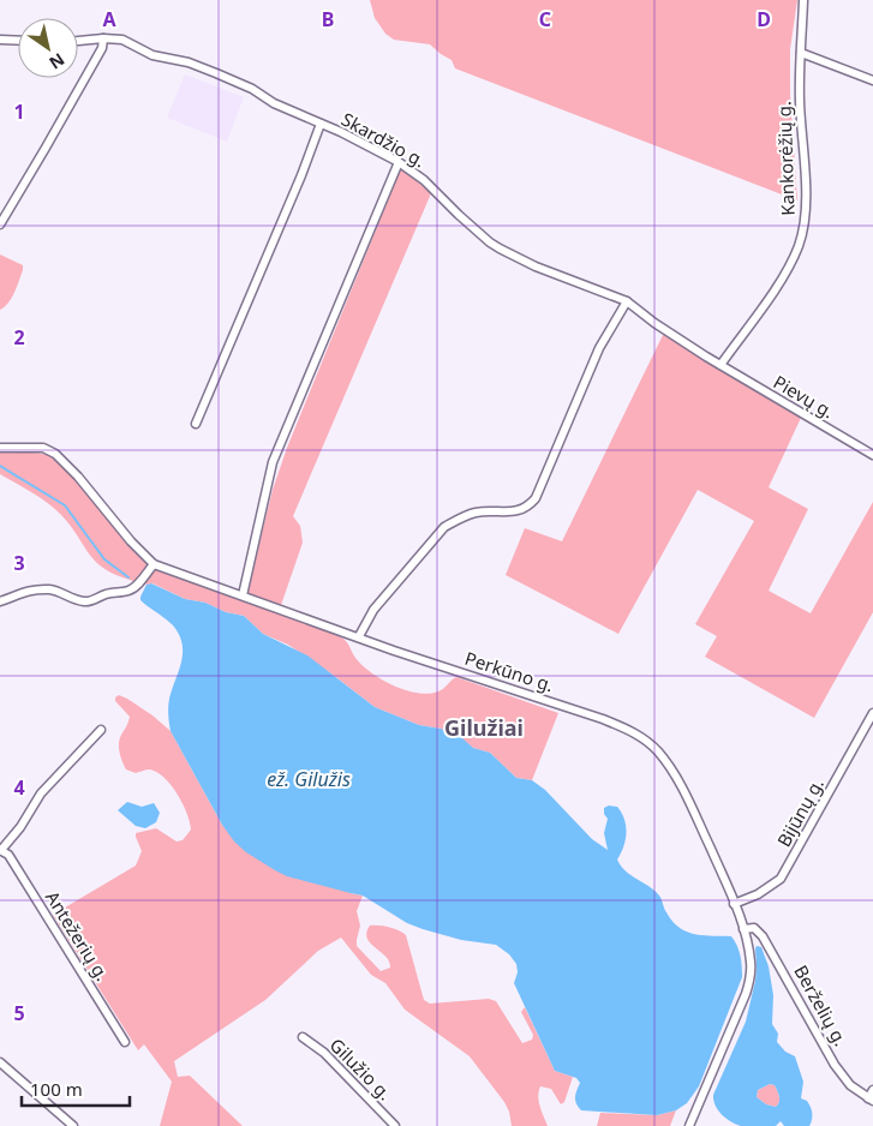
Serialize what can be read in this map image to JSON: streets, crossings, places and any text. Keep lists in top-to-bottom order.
{
  "streets": {
    "street": [
      "Skardžio g.",
      "Kankorėžių g.",
      "Pievų g.",
      "Perkūno g.",
      "Bijūnų g.",
      "Antežerių g.",
      "Berželių g.",
      "Gilužio g."
    ]
  },
  "crossings": [
    ["Skardžio g.", "Kankorėžių g."],
    ["Skardžio g.", "Pievų g."],
    ["Kankorėžių g.", "Pievų g."],
    ["Perkūno g.", "Bijūnų g."],
    ["Perkūno g.", "Berželių g."]
  ],
  "districts": ["Gilužiai"],
  "water": ["ež. Gilužis"],
  "scale_bar": "100 m",
  "north": "bottom right",
  "grid": {
    "columns": [
      "A",
      "B",
      "C",
      "D"
    ],
    "rows": [
      "1",
      "2",
      "3",
      "4",
      "5"
    ]
  }
}
